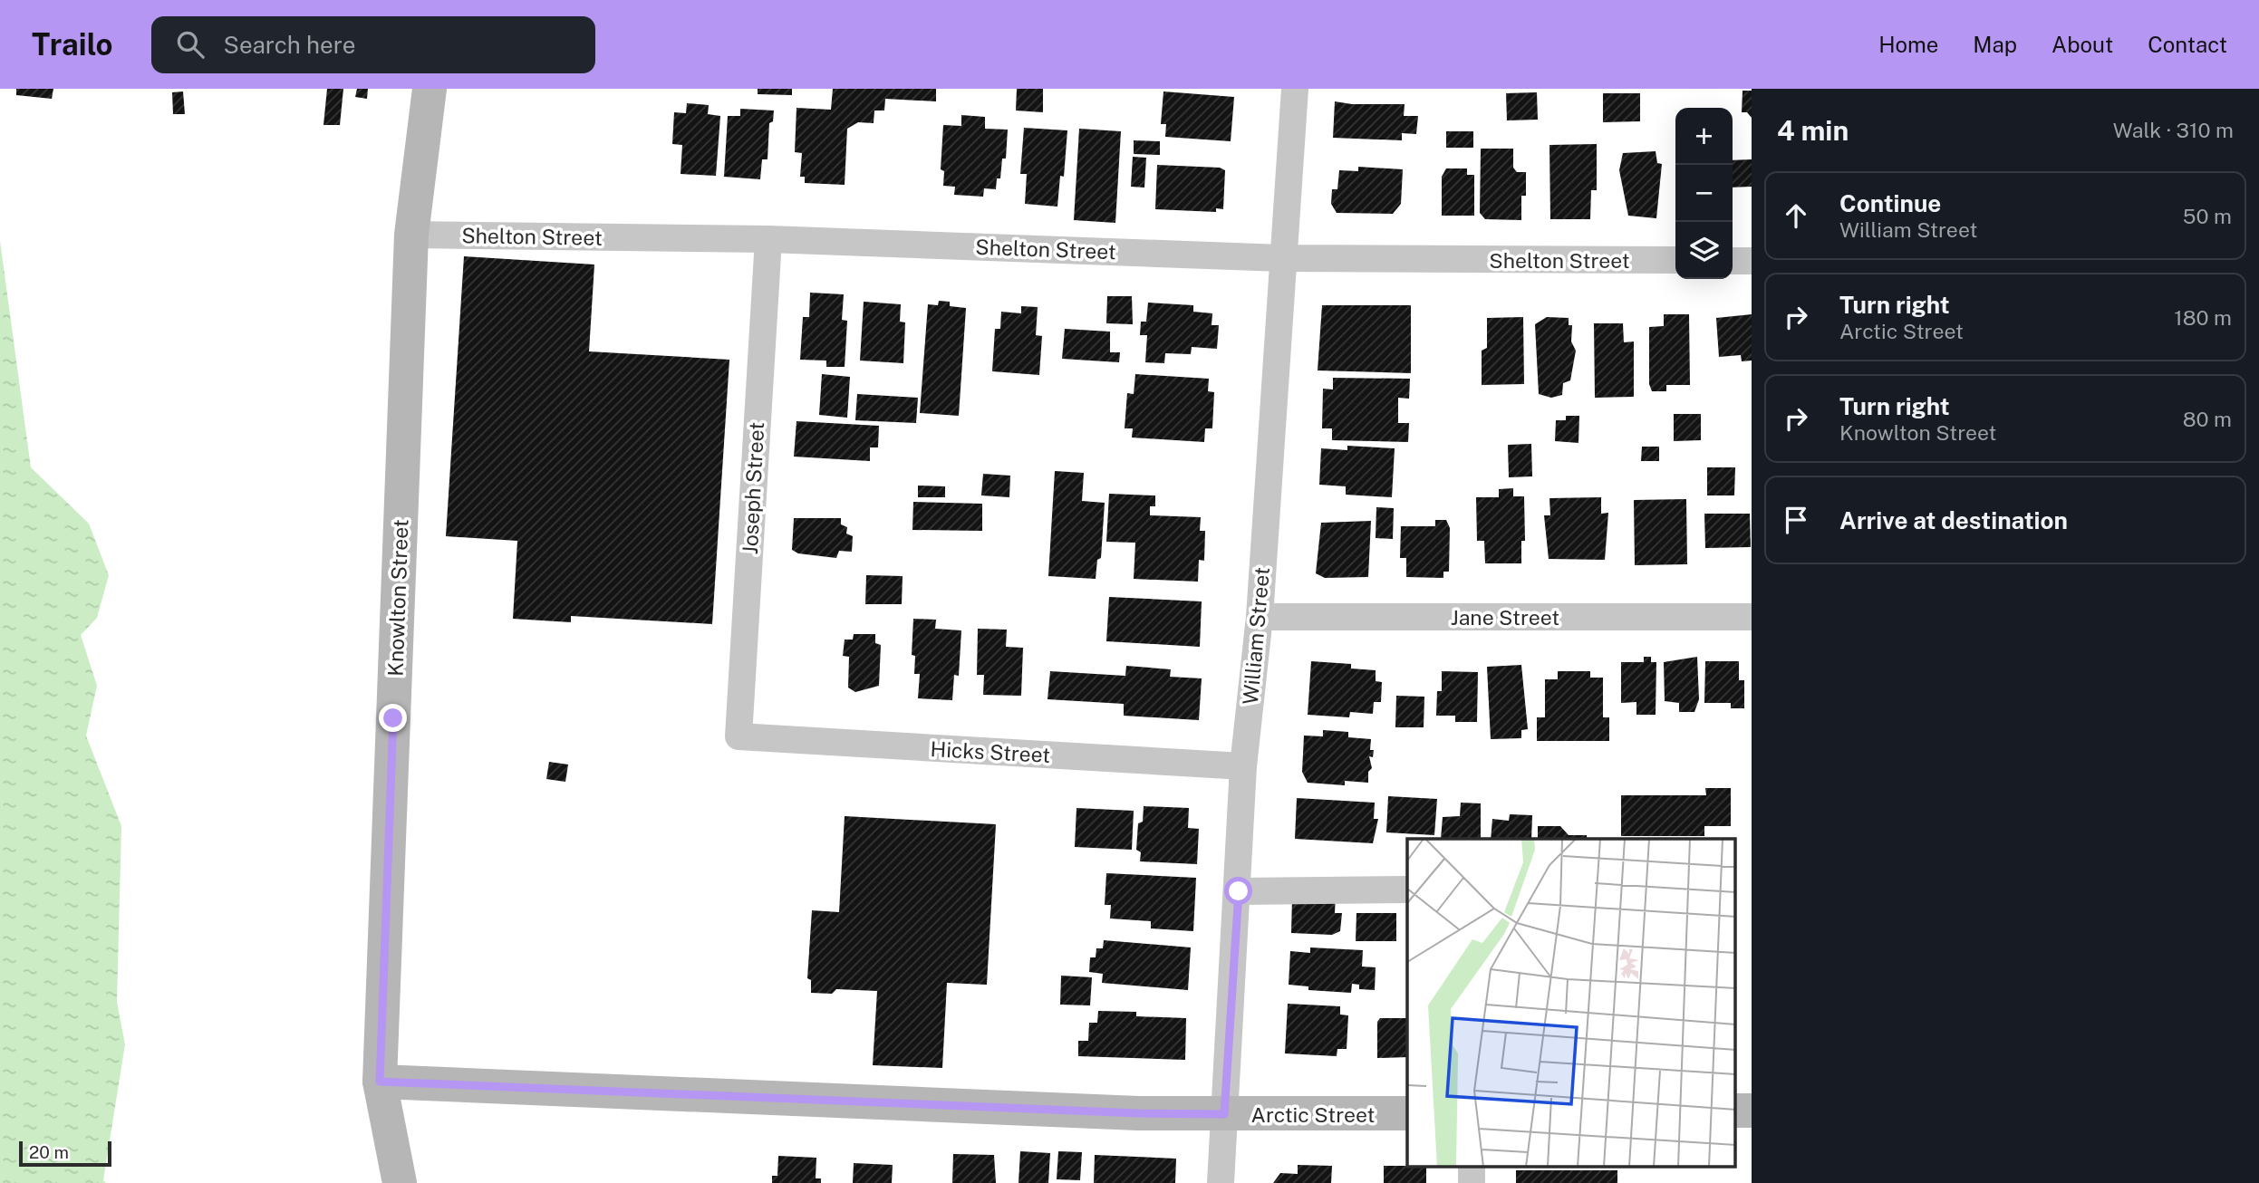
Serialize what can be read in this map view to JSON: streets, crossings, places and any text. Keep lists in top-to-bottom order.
{
  "streets": {
    "main road": ["Knowlton Street", "Arctic Street"],
    "street": [
      "Shelton Street",
      "Joseph Street",
      "Jane Street",
      "William Street",
      "Hicks Street"
    ]
  },
  "crossings": [
    ["Shelton Street", "Joseph Street"],
    ["Shelton Street", "Knowlton Street"],
    ["Shelton Street", "William Street"],
    ["Joseph Street", "Hicks Street"],
    ["Knowlton Street", "Arctic Street"],
    ["Jane Street", "William Street"],
    ["William Street", "Hicks Street"],
    ["William Street", "Arctic Street"]
  ],
  "scale_bar": "20 m",
  "page": {
    "header": "Trailo",
    "search": "Search here",
    "nav": [
      "Home",
      "Map",
      "About",
      "Contact"
    ],
    "heading": ["4 min", "Walk · 310 m"],
    "map_buttons": ["+", "−"],
    "list": [
      ["Continue", "William Street", "50 m"],
      ["Turn right", "Arctic Street", "180 m"],
      ["Turn right", "Knowlton Street", "80 m"],
      "Arrive at destination"
    ],
    "scale": "20 m"
  }
}
